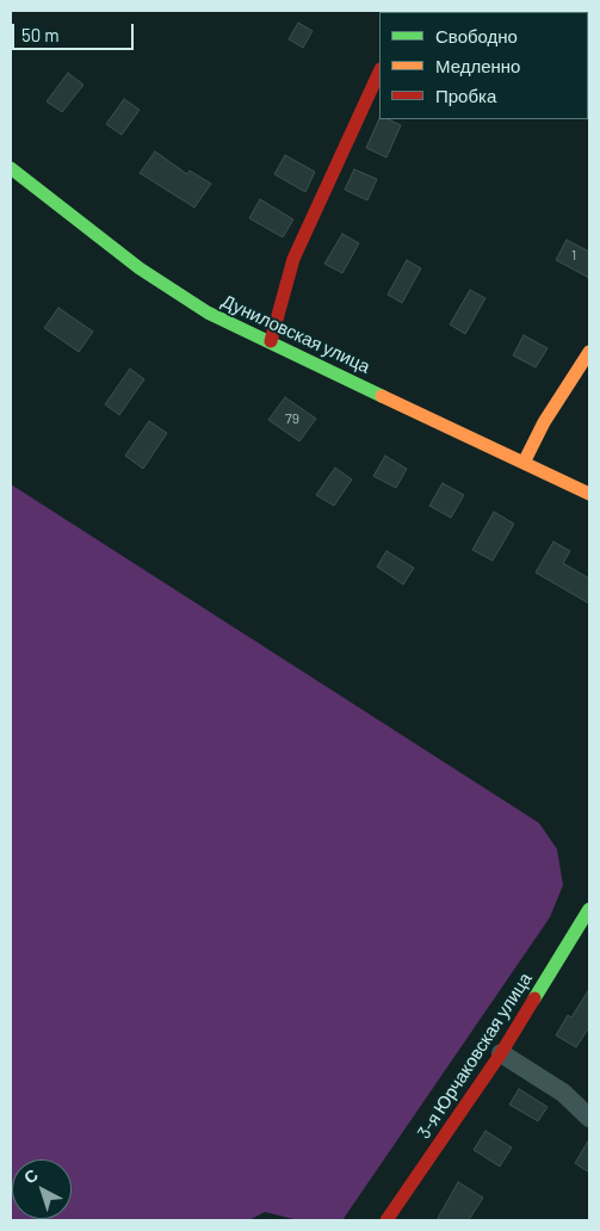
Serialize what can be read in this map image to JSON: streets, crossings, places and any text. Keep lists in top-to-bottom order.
{
  "streets": {
    "street": ["Дуниловская улица", "3-я Юрчаковская улица"]
  },
  "house_numbers": ["1", "79"],
  "legend": ["Свободно", "Медленно", "Пробка"],
  "scale_bar": "50 m",
  "north": "top left"
}
